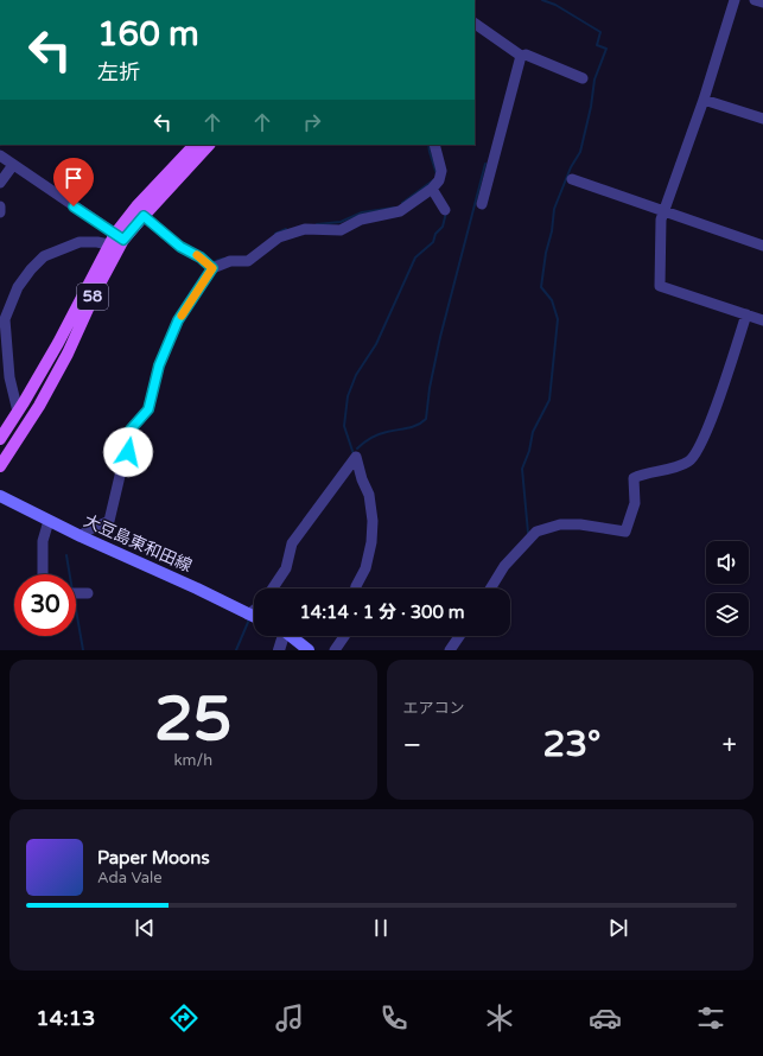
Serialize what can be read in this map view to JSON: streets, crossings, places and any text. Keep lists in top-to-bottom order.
{
  "streets": {
    "main road": ["58", "大豆島東和田線"]
  },
  "page": {
    "turn": ["160 m", "左折"],
    "limit": "30",
    "trip": "14:14 · 1 分 · 300 m",
    "tile": [
      ["25", "km/h"],
      "エアコン"
    ],
    "heat": ["−", "23°", "+"],
    "song": ["Paper Moons", "Ada Vale"],
    "tabs": "14:13"
  }
}
